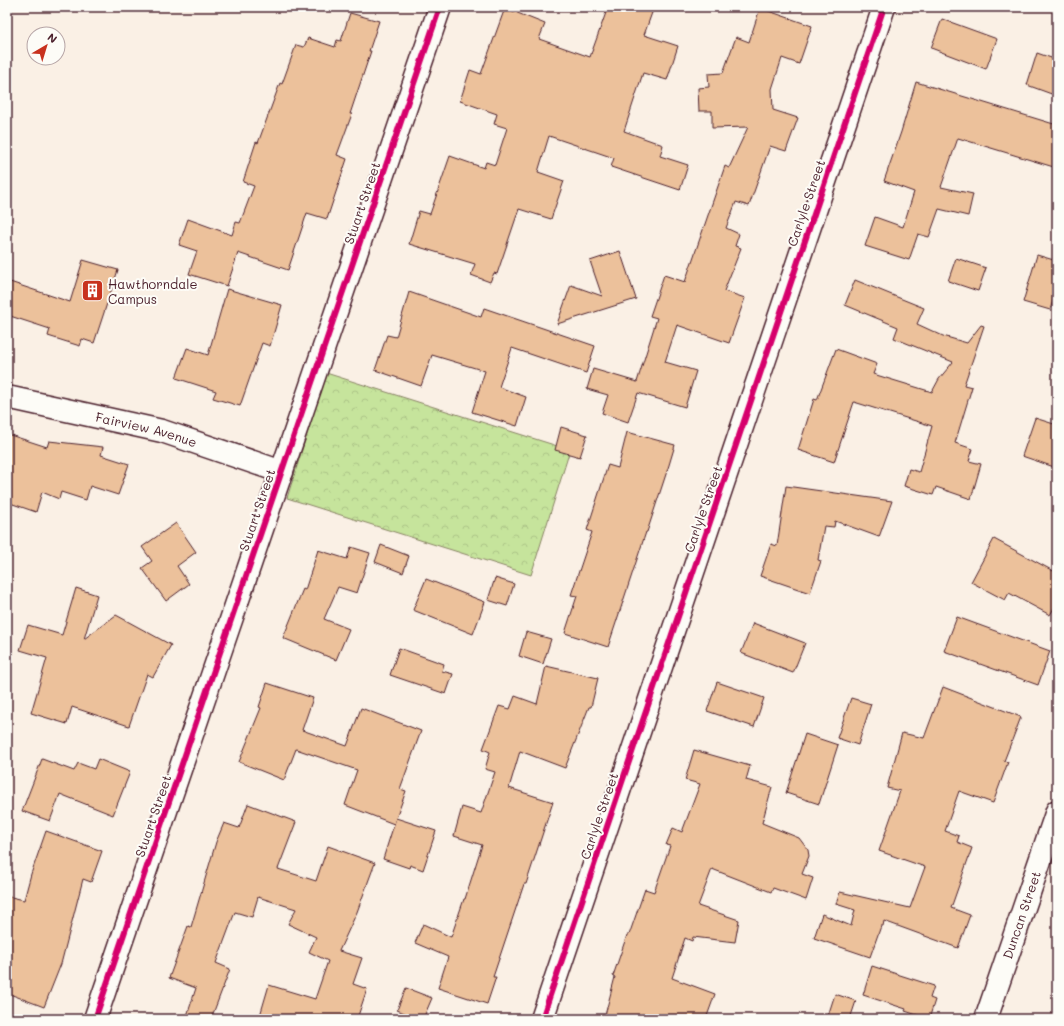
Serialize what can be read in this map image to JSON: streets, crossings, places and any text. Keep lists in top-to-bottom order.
{
  "streets": {
    "street": [
      "Stuart Street",
      "Carlyle Street",
      "Fairview Avenue",
      "Duncan Street"
    ]
  },
  "crossings": [
    ["Stuart Street", "Fairview Avenue"]
  ],
  "places": {
    "building": ["Hawthorndale Campus"]
  },
  "north": "top right"
}
